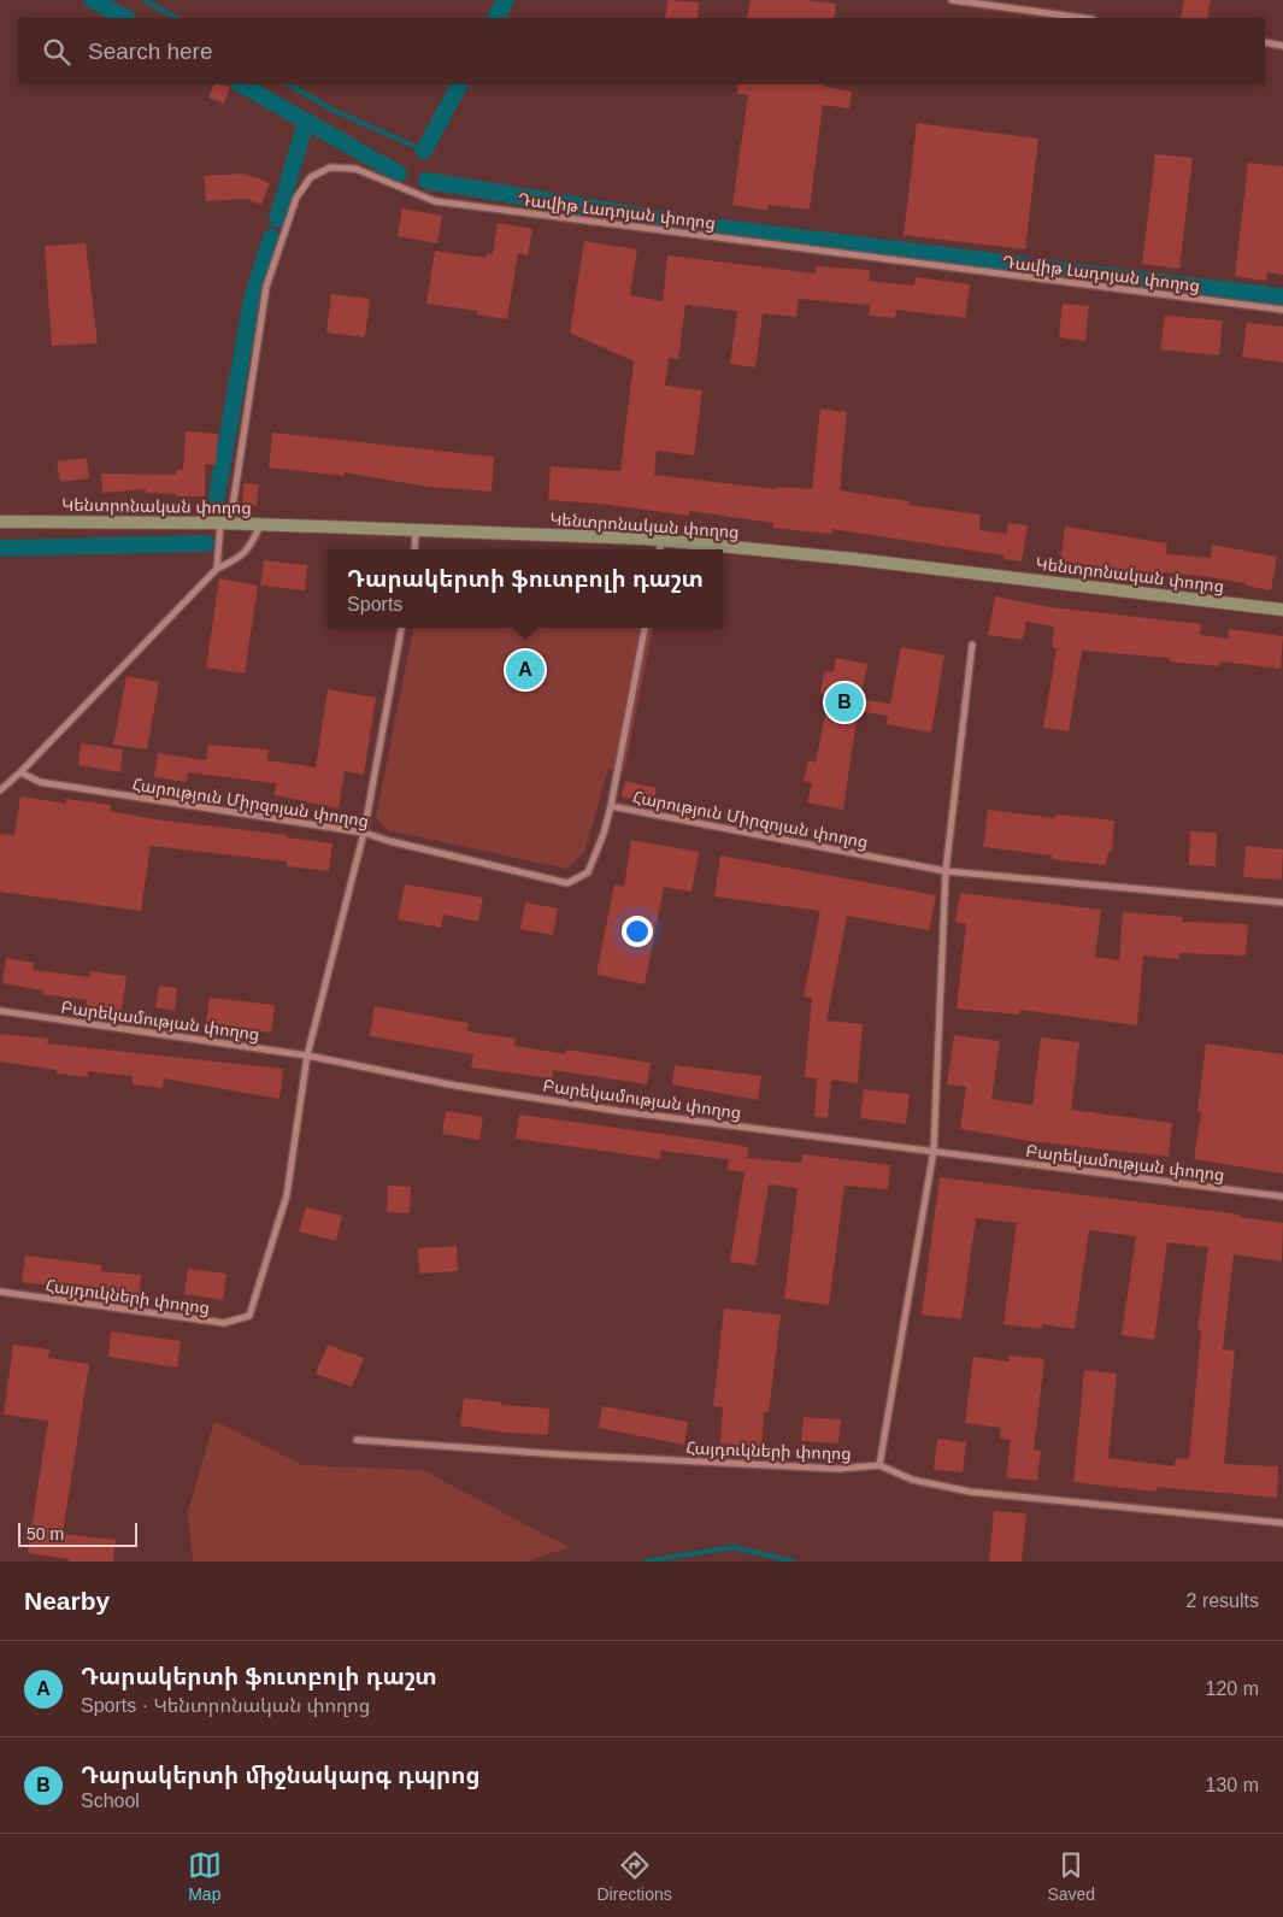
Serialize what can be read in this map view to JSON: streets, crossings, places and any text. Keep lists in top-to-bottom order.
{
  "streets": {
    "main road": ["Կենտրոնական փողոց"],
    "street": [
      "Դավիթ Լադոյան փողոց",
      "Հարություն Միրզոյան փողոց",
      "Բարեկամության փողոց",
      "Հայդուկների փողոց"
    ]
  },
  "crossings": [
    ["Դավիթ Լադոյան փողոց", "Կենտրոնական փողոց"],
    ["Բարեկամության փողոց", "Հայդուկների փողոց"]
  ],
  "scale_bar": "50 m",
  "page": {
    "search": "Search here",
    "popup": ["Դարակերտի ֆուտբոլի դաշտ", "Sports"],
    "pins": ["A", "B"],
    "scale": "50 m",
    "heading": ["Nearby", "2 results"],
    "list": [
      {
        "mark": "A",
        "name": "Դարակերտի ֆուտբոլի դաշտ",
        "note": "Sports · Կենտրոնական փողոց",
        "value": "120 m"
      },
      {
        "mark": "B",
        "name": "Դարակերտի միջնակարգ դպրոց",
        "note": "School",
        "value": "130 m"
      }
    ],
    "nav": ["Map", "Directions", "Saved"]
  }
}
